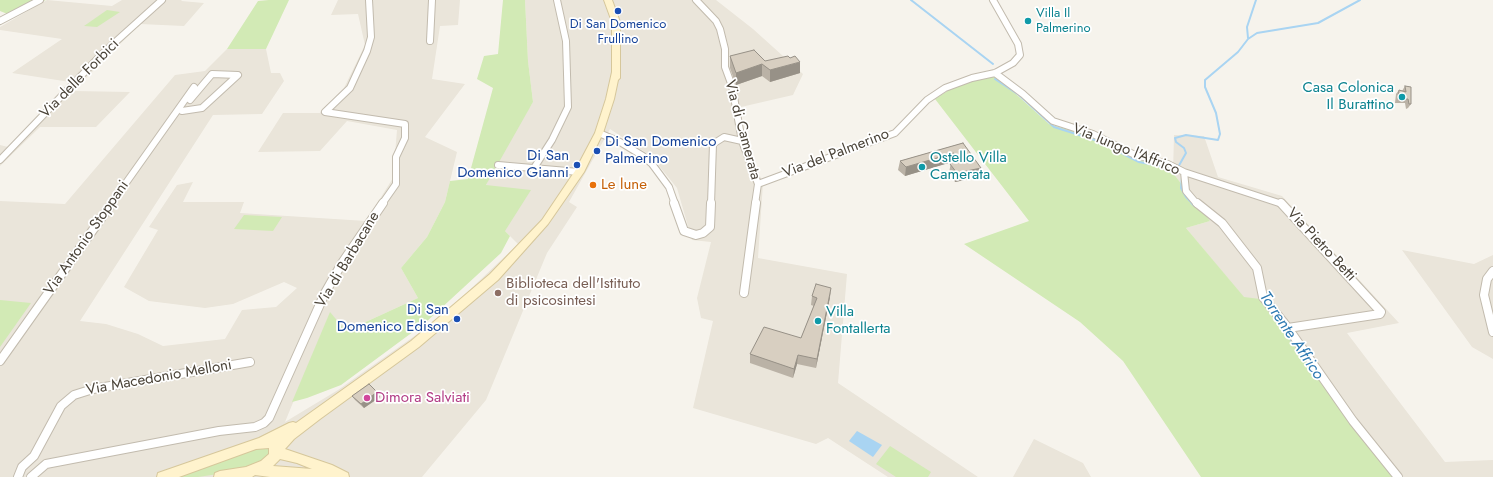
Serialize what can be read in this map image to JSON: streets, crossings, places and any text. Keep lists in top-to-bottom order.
{
  "streets": {
    "street": [
      "Via delle Forbici",
      "Via di Camerata",
      "Via lungo l'Affrico",
      "Via del Palmerino",
      "Via Antonio Stoppani",
      "Via Pietro Betti",
      "Via di Barbacane",
      "Via Macedonio Melloni"
    ]
  },
  "crossings": [
    ["Via di Camerata", "Via del Palmerino"],
    ["Via lungo l'Affrico", "Via del Palmerino"],
    ["Via lungo l'Affrico", "Via Pietro Betti"]
  ],
  "water": ["Torrente Affrico"],
  "places": [
    "Di San Domenico Frullino",
    "Villa Il Palmerino",
    "Casa Colonica Il Burattino",
    "Di San Domenico Palmerino",
    "Di San Domenico Gianni",
    "Ostello Villa Camerata",
    "Le lune",
    "Biblioteca dell'Istituto di psicosintesi",
    "Di San Domenico Edison",
    "Villa Fontallerta",
    "Dimora Salviati"
  ]
}
